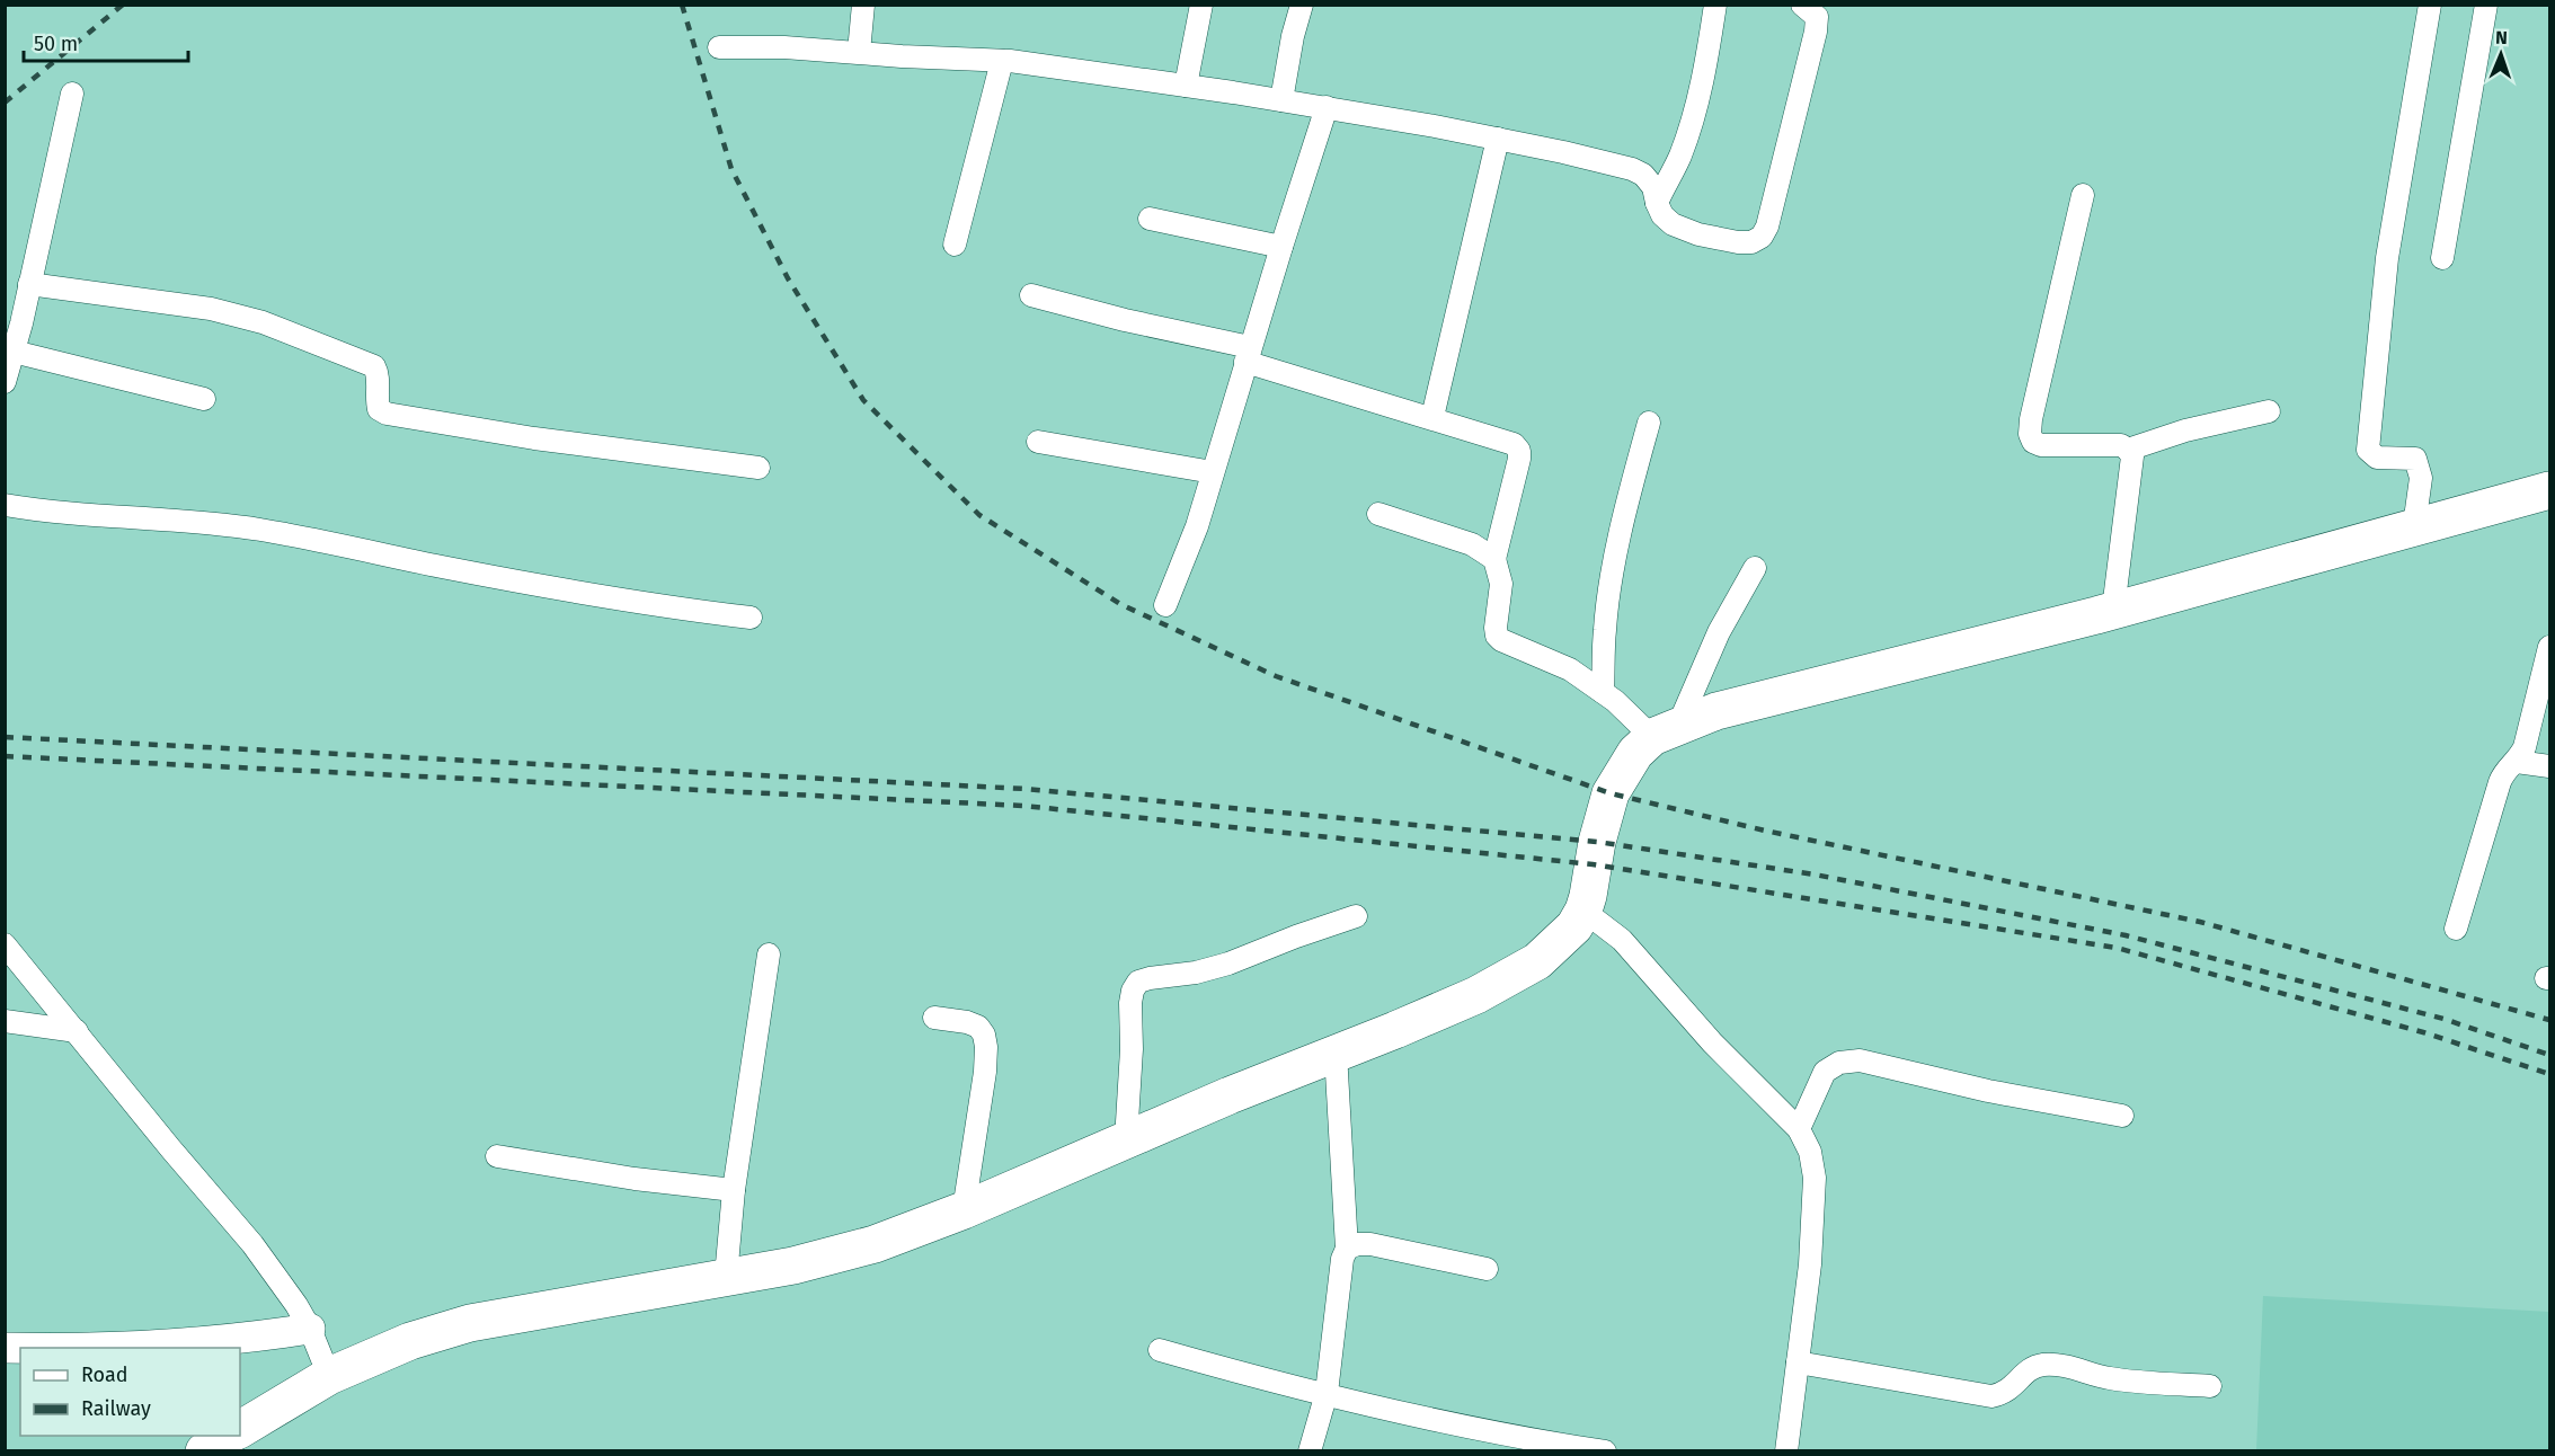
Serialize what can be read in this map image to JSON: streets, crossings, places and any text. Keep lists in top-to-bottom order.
{
  "legend": ["Road", "Railway"],
  "scale_bar": "50 m",
  "north": "top"
}
